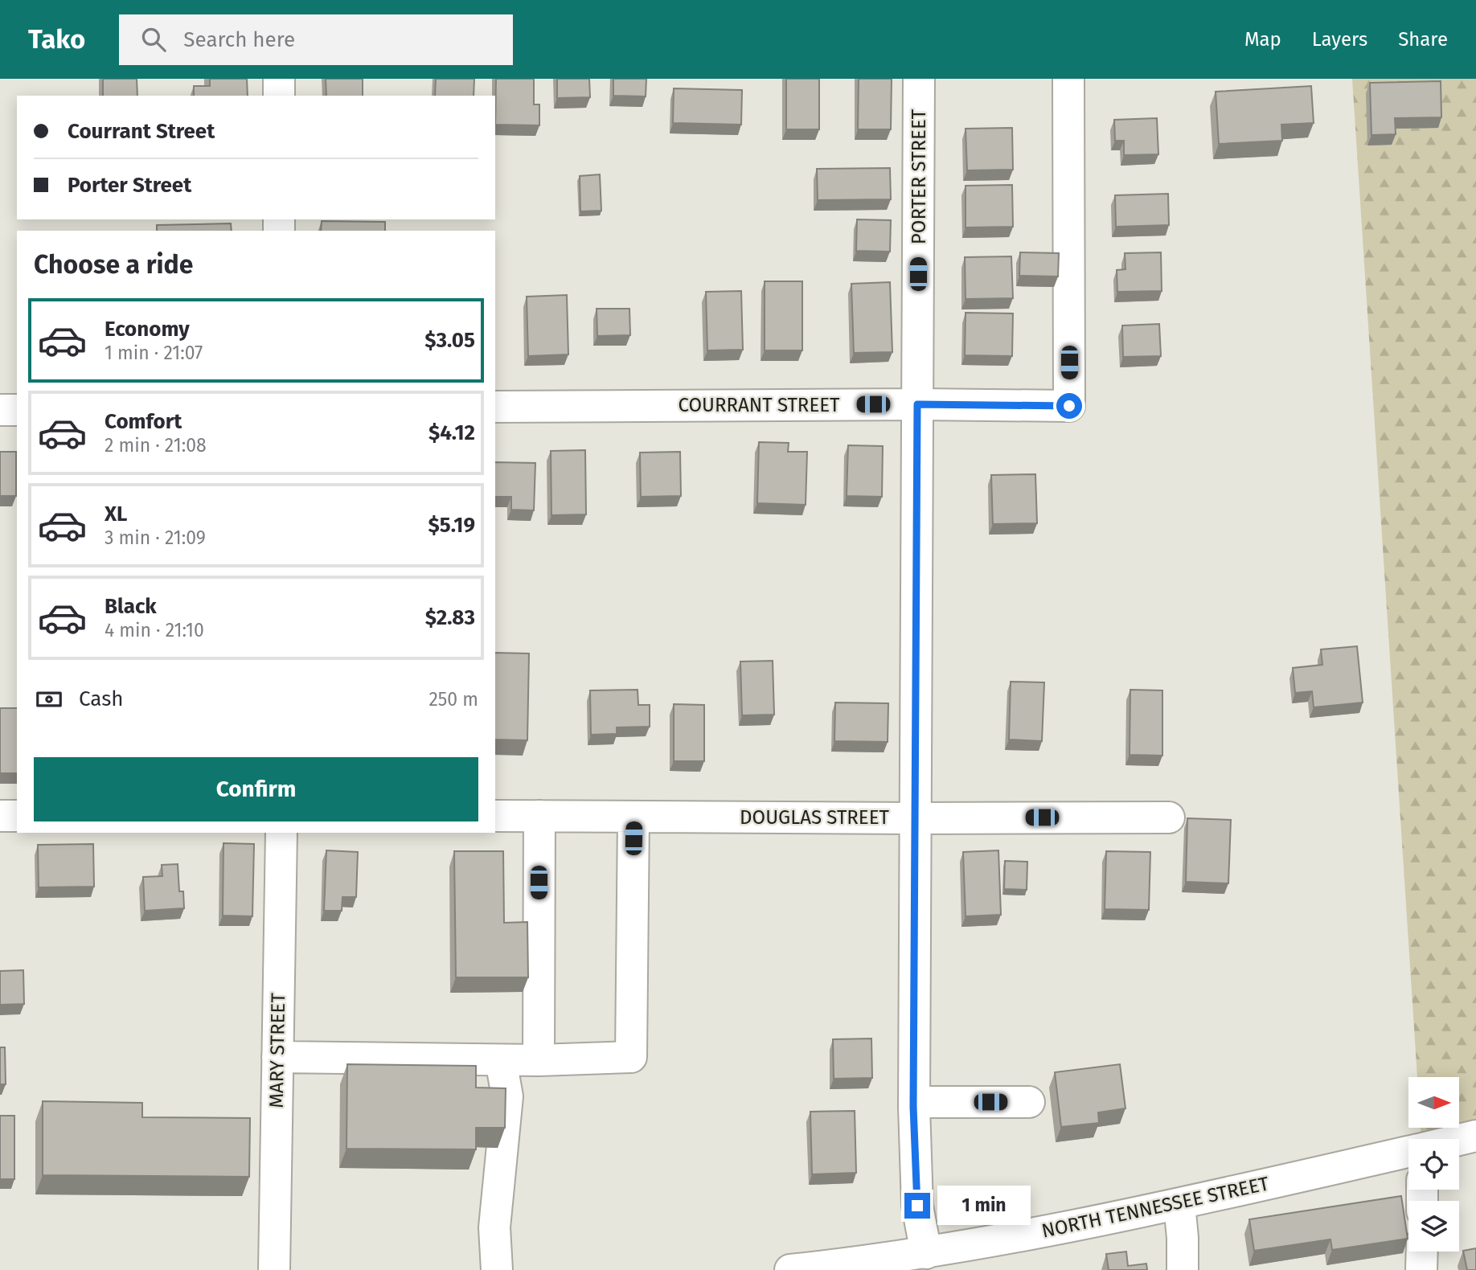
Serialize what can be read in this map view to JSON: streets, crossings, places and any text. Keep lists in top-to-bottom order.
{
  "streets": {
    "street": [
      "PORTER STREET",
      "COURRANT STREET",
      "DOUGLAS STREET",
      "MARY STREET",
      "NORTH TENNESSEE STREET"
    ]
  },
  "crossings": [
    ["PORTER STREET", "COURRANT STREET"],
    ["PORTER STREET", "DOUGLAS STREET"],
    ["PORTER STREET", "NORTH TENNESSEE STREET"]
  ],
  "north": "right",
  "page": {
    "header": "Tako",
    "search": "Search here",
    "nav": ["Map", "Layers", "Share"],
    "banner": ["Courrant Street", "Porter Street"],
    "heading": "Choose a ride",
    "list": [
      {
        "name": "Economy",
        "note": "1 min · 21:07",
        "value": "$3.05"
      },
      {
        "name": "Comfort",
        "note": "2 min · 21:08",
        "value": "$4.12"
      },
      {
        "name": "XL",
        "note": "3 min · 21:09",
        "value": "$5.19"
      },
      {
        "name": "Black",
        "note": "4 min · 21:10",
        "value": "$2.83"
      }
    ],
    "pay": ["Cash", "250 m"],
    "buttons": "Confirm",
    "bubble": "1 min"
  }
}
